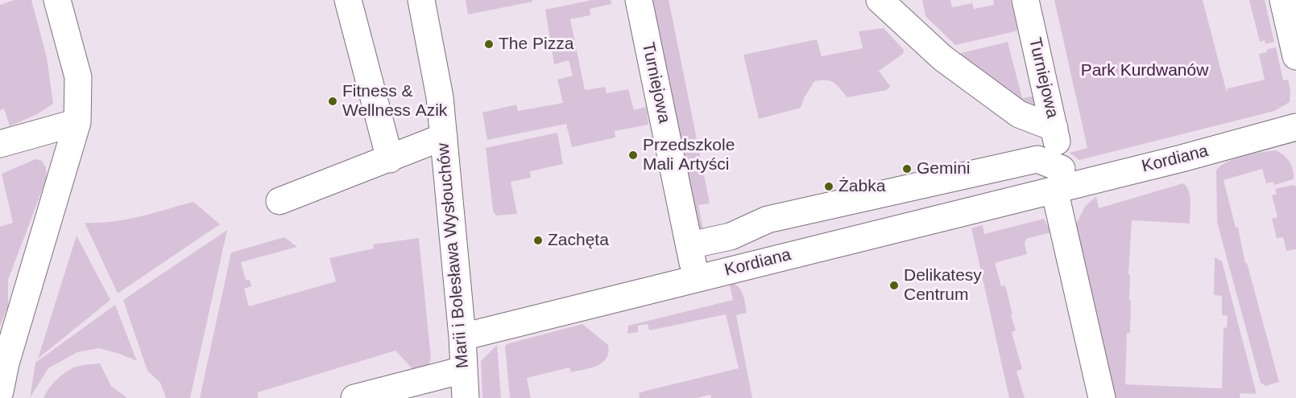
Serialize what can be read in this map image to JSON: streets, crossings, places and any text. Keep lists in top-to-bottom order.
{
  "streets": {
    "street": ["Turniejowa", "Kordiana", "Marii i Bolesława Wysłouchów"]
  },
  "crossings": [
    ["Turniejowa", "Kordiana"],
    ["Kordiana", "Marii i Bolesława Wysłouchów"]
  ],
  "parks": ["Park Kurdwanów"],
  "places": [
    "The Pizza",
    "Fitness & Wellness Azik",
    "Przedszkole Mali Artyści",
    "Gemini",
    "Żabka",
    "Zachęta",
    "Delikatesy Centrum"
  ]
}
